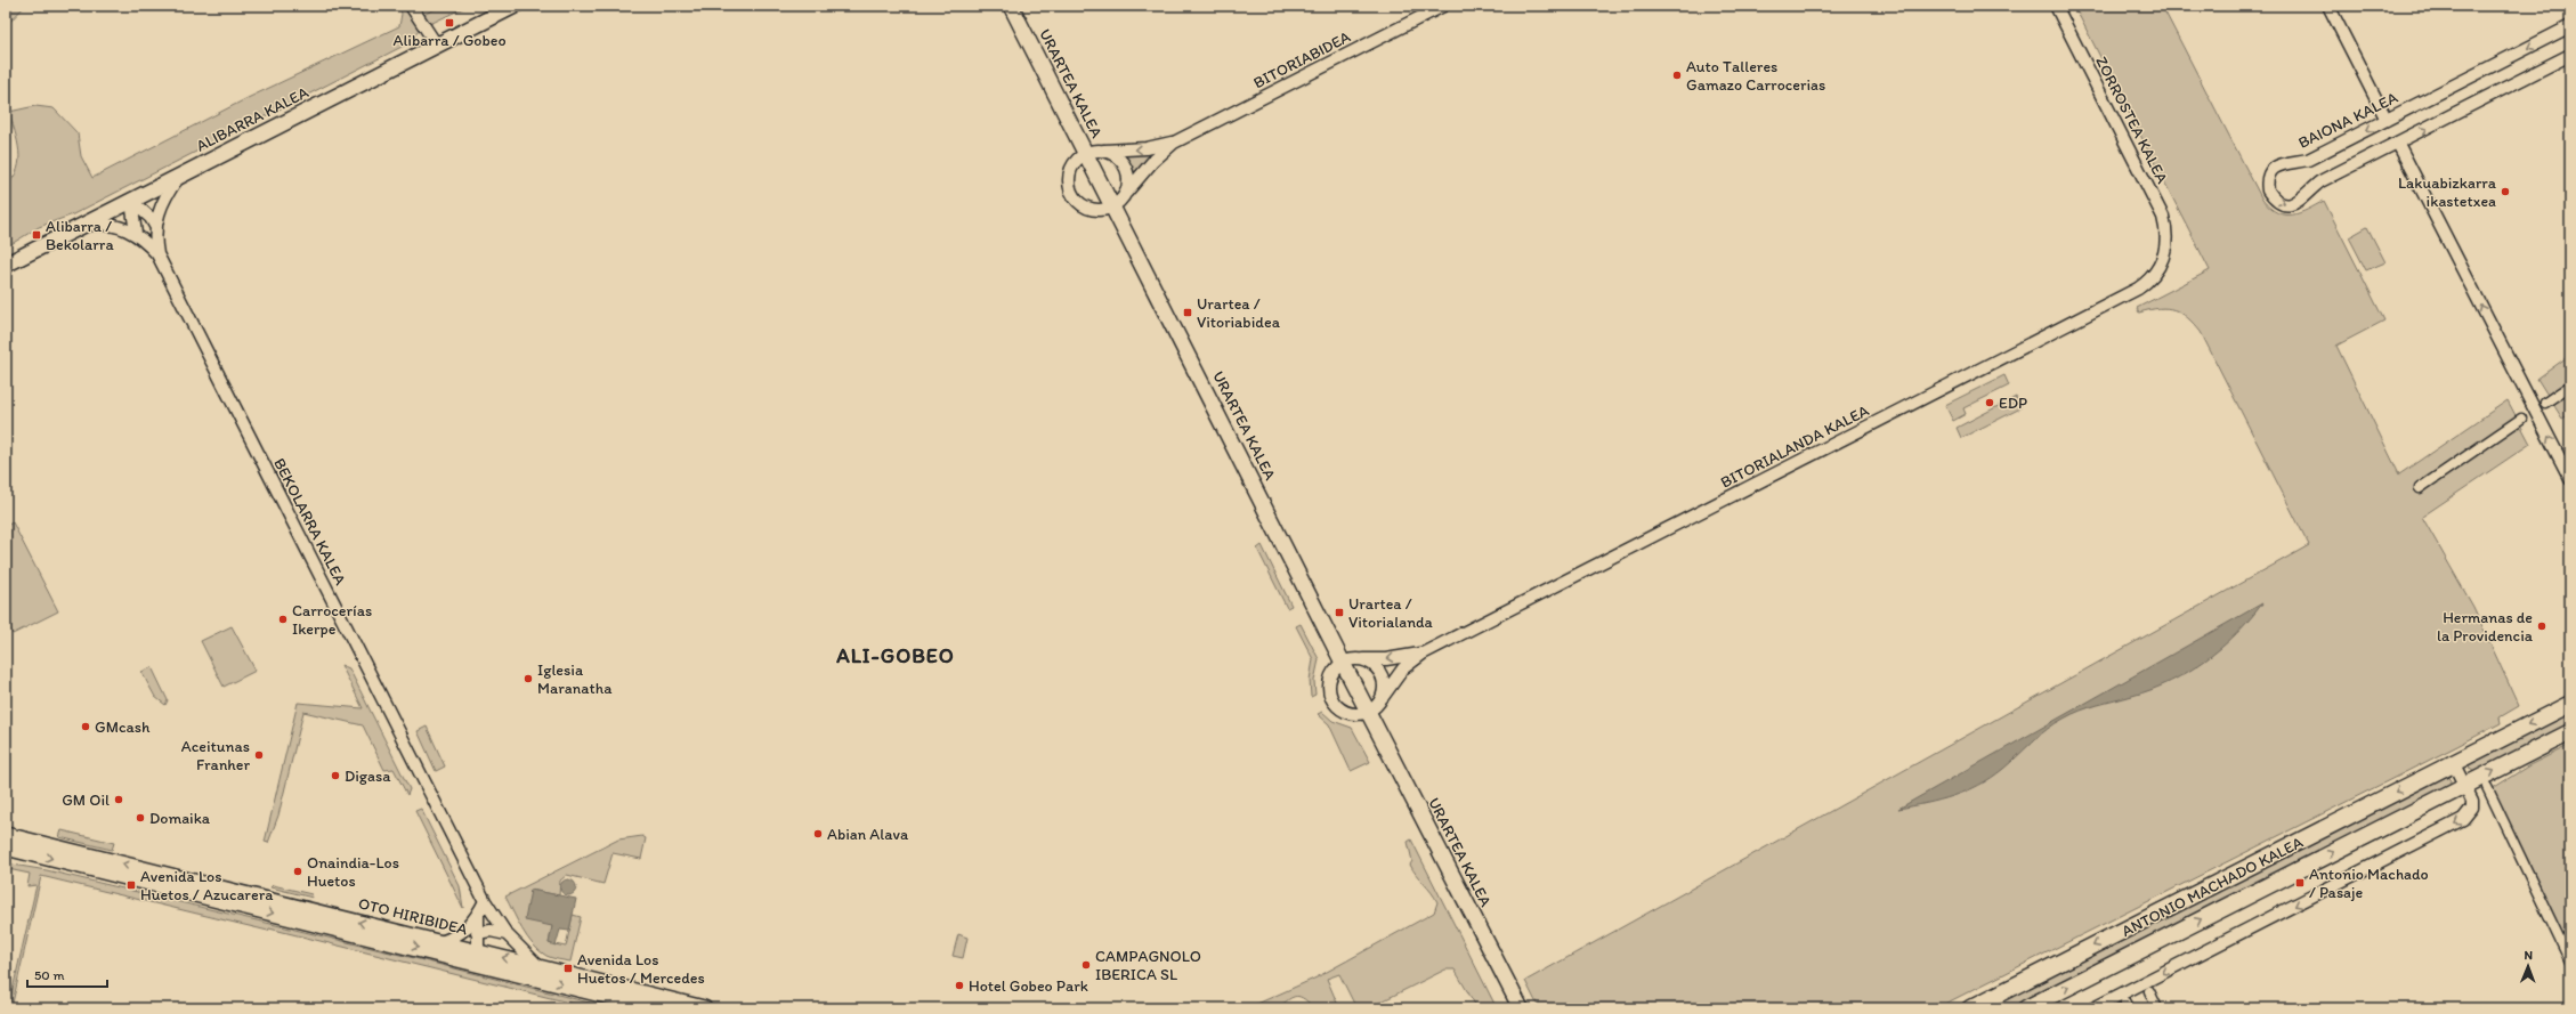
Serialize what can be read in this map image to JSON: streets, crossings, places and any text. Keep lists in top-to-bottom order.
{
  "streets": {
    "main road": ["ANTONIO MACHADO KALEA"],
    "street": [
      "BITORIABIDEA",
      "URARTEA KALEA",
      "ALIBARRA KALEA",
      "ZORROSTEA KALEA",
      "BAIONA KALEA",
      "BITORIALANDA KALEA",
      "BEKOLARRA KALEA",
      "OTO HIRIBIDEA"
    ]
  },
  "crossings": [
    ["BITORIABIDEA", "URARTEA KALEA"],
    ["ALIBARRA KALEA", "BEKOLARRA KALEA"],
    ["ZORROSTEA KALEA", "BITORIALANDA KALEA"],
    ["BEKOLARRA KALEA", "OTO HIRIBIDEA"]
  ],
  "districts": ["ALI-GOBEO"],
  "places": {
    "transit": [
      "Alibarra / Gobeo",
      "Alibarra / Bekolarra",
      "Urartea / Vitoriabidea",
      "Urartea / Vitorialanda",
      "Antonio Machado / Pasaje",
      "Avenida Los Huetos / Azucarera",
      "Avenida Los Huetos / Mercedes"
    ],
    "other": [
      "Auto Talleres Gamazo Carrocerias",
      "Lakuabizkarra ikastetxea",
      "EDP",
      "Carrocerías Ikerpe",
      "Hermanas de la Providencia",
      "Iglesia Maranatha",
      "GMcash",
      "Aceitunas Franher",
      "Digasa",
      "GM Oil",
      "Domaika",
      "Abian Alava",
      "Onaindia-Los Huetos",
      "CAMPAGNOLO IBERICA SL",
      "Hotel Gobeo Park"
    ]
  },
  "scale_bar": "50 m",
  "north": "top"
}
